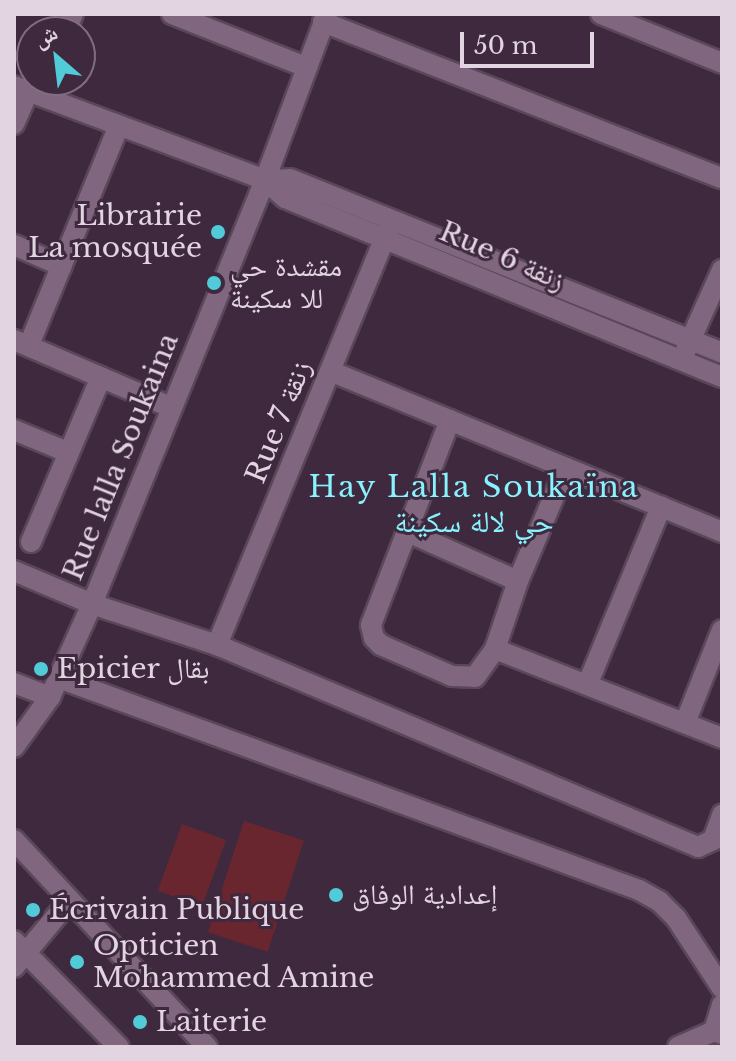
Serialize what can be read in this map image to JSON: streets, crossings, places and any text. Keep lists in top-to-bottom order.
{
  "streets": {
    "street": ["Rue 6 زنقة", "Rue 7 زنقة", "Rue lalla Soukaina"]
  },
  "crossings": [
    ["Rue 6 زنقة", "Rue 7 زنقة"],
    ["Rue 6 زنقة", "Rue lalla Soukaina"]
  ],
  "districts": ["Hay Lalla Soukaïna حي لالة سكينة"],
  "places": [
    "Librairie La mosquée",
    "مقشدة حي للا سكينة",
    "Epicier بقال",
    "إعدادية الوفاق",
    "Écrivain Publique",
    "Opticien Mohammed Amine",
    "Laiterie"
  ],
  "scale_bar": "50 m",
  "north": "top left"
}
